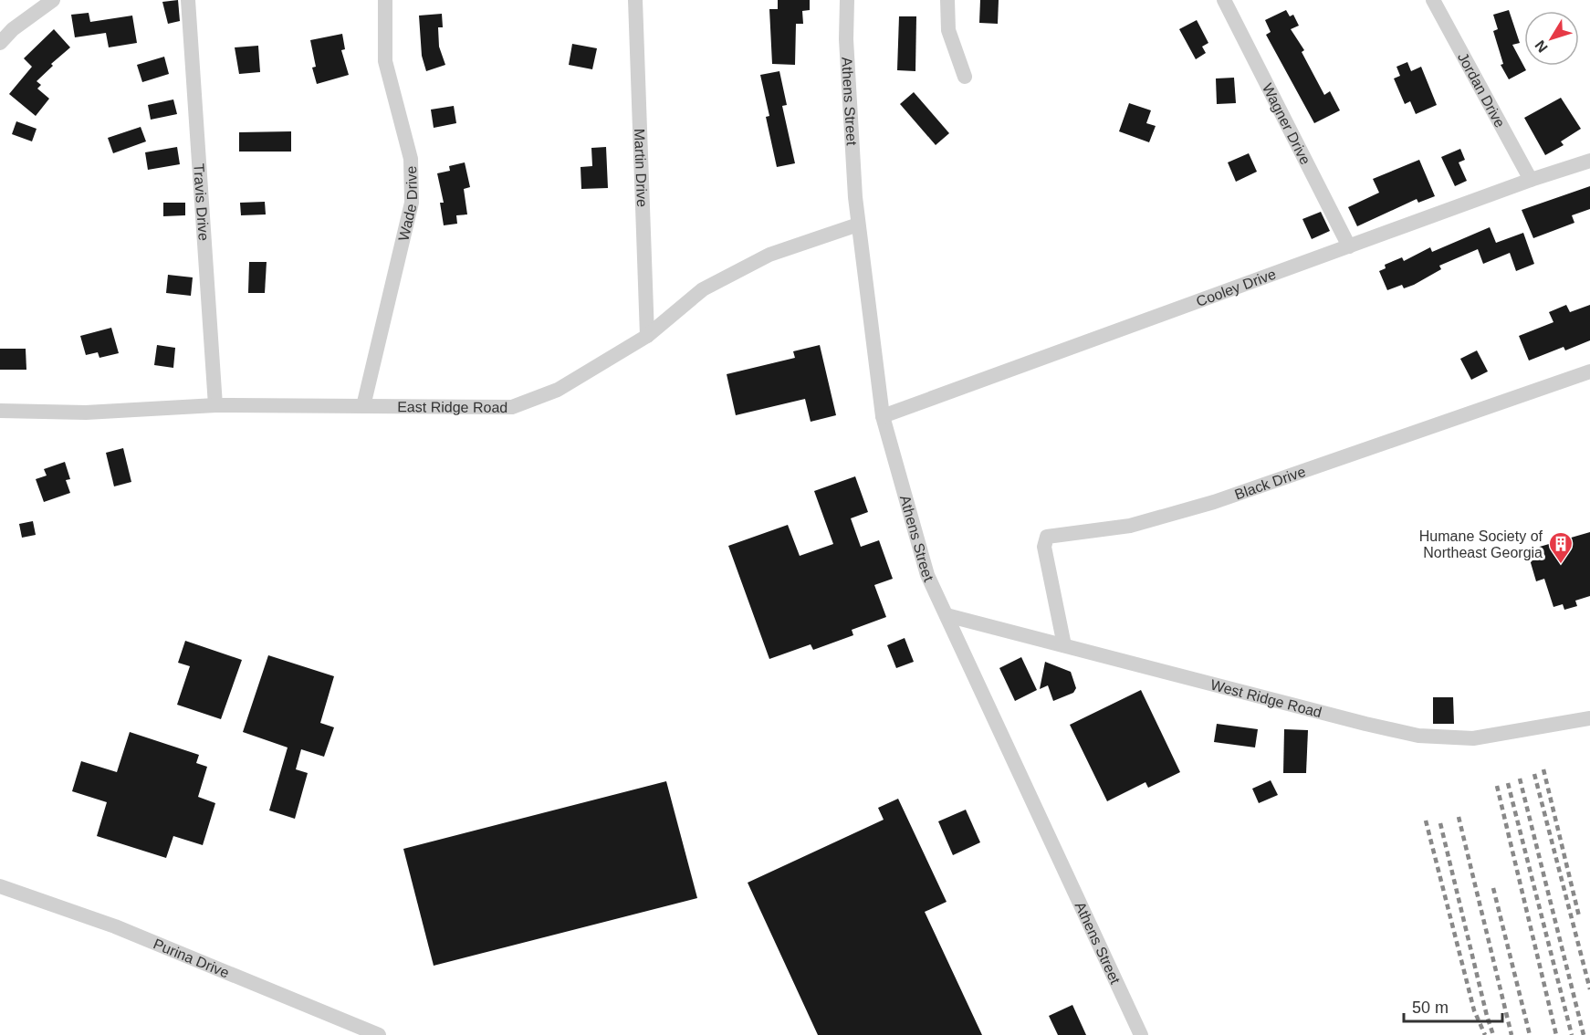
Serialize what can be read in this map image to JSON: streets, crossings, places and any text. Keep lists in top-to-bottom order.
{
  "streets": {
    "street": [
      "Jordan Drive",
      "Athens Street",
      "Wagner Drive",
      "Martin Drive",
      "Travis Drive",
      "Wade Drive",
      "Cooley Drive",
      "East Ridge Road",
      "Black Drive",
      "West Ridge Road",
      "Purina Drive"
    ]
  },
  "crossings": [
    ["Jordan Drive", "Cooley Drive"],
    ["Athens Street", "Cooley Drive"],
    ["Athens Street", "East Ridge Road"],
    ["Athens Street", "West Ridge Road"],
    ["Wagner Drive", "Cooley Drive"],
    ["Martin Drive", "East Ridge Road"],
    ["Travis Drive", "East Ridge Road"],
    ["Wade Drive", "East Ridge Road"],
    ["Black Drive", "West Ridge Road"]
  ],
  "places": {
    "building": ["Humane Society of Northeast Georgia"]
  },
  "scale_bar": "50 m",
  "north": "bottom left"
}
